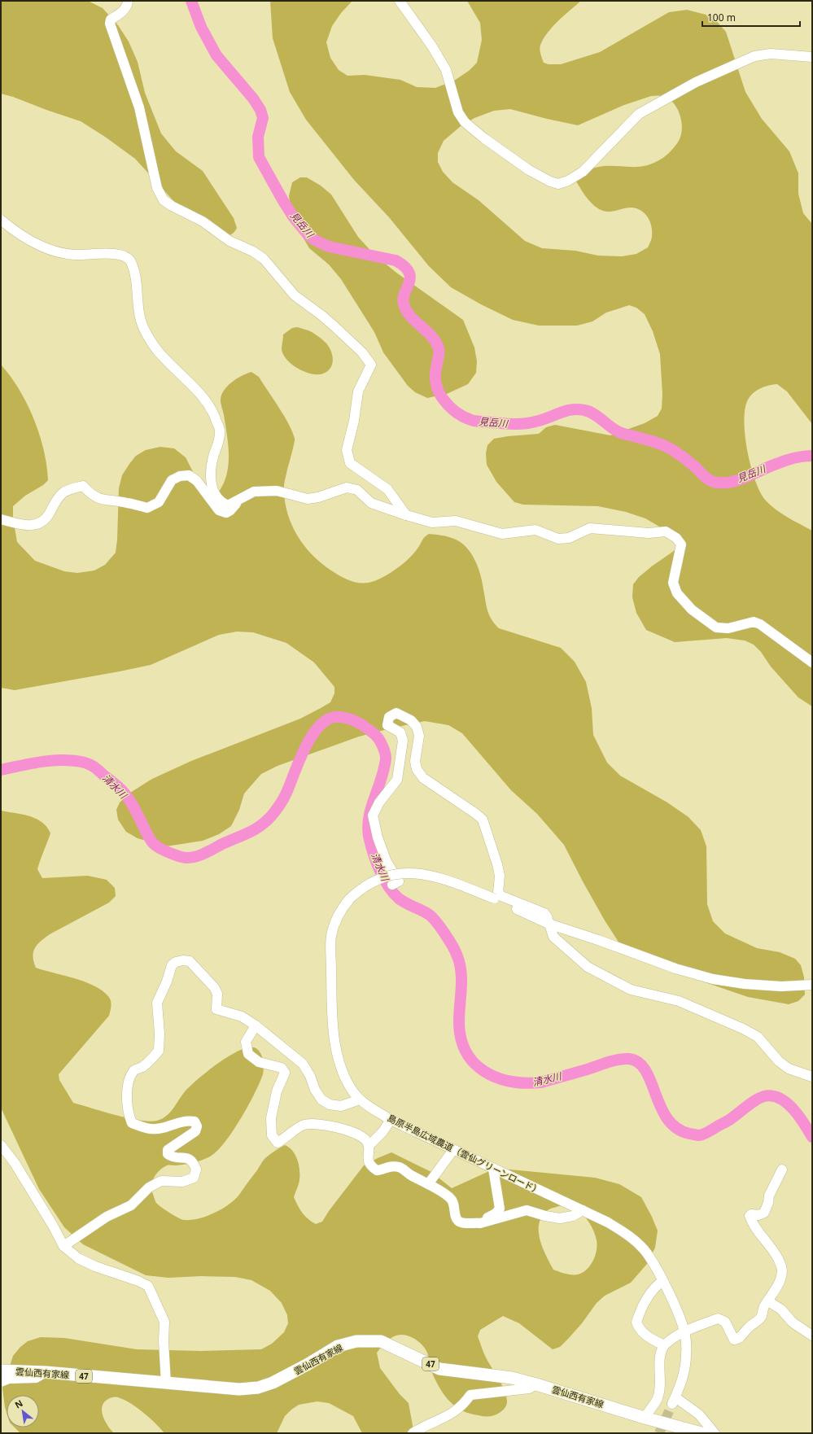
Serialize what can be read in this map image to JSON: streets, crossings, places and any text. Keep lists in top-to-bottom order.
{
  "streets": {
    "main road": ["雲仙西有家線", "47"],
    "street": ["島原半島広域農道（雲仙グリーンロード）"]
  },
  "water": ["見岳川", "清水川"],
  "scale_bar": "100 m",
  "north": "top left"
}
